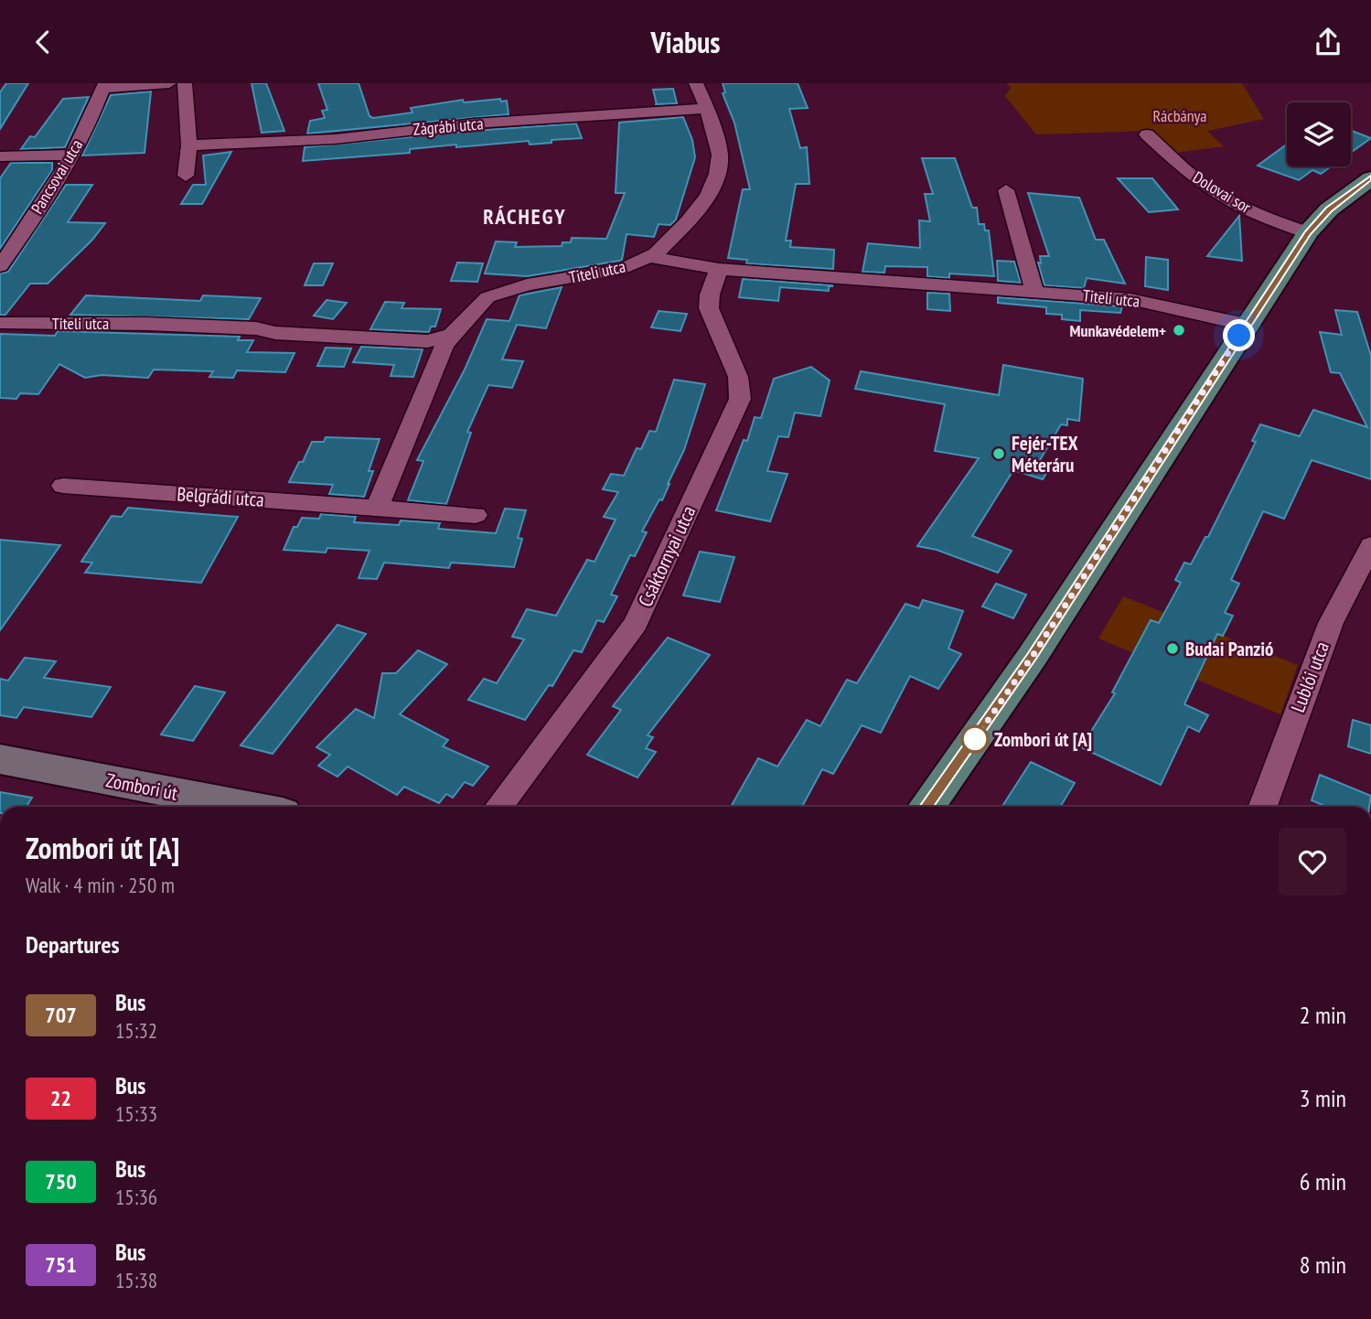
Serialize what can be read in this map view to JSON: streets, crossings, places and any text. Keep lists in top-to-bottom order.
{
  "streets": {
    "street": [
      "Zágrábi utca",
      "Pancsovai utca",
      "Dolovai sor",
      "Titeli utca",
      "Belgrádi utca",
      "Csáktornyai utca",
      "Lublói utca",
      "Zombori út"
    ]
  },
  "crossings": [
    ["Titeli utca", "Csáktornyai utca"]
  ],
  "districts": ["RÁCHEGY"],
  "parks": ["Rácbánya"],
  "places": [
    "Munkavédelem+",
    "Fejér-TEX Méteráru",
    "Budai Panzió",
    "Zombori út [A]"
  ],
  "lines": ["bus line 707"],
  "page": {
    "header": "Viabus",
    "heading": [
      ["Zombori út [A]", "Walk · 4 min · 250 m"],
      "Departures"
    ],
    "list": [
      {
        "mark": "707",
        "name": "Bus",
        "note": "15:32",
        "value": "2 min"
      },
      {
        "mark": "22",
        "name": "Bus",
        "note": "15:33",
        "value": "3 min"
      },
      {
        "mark": "750",
        "name": "Bus",
        "note": "15:36",
        "value": "6 min"
      },
      {
        "mark": "751",
        "name": "Bus",
        "note": "15:38",
        "value": "8 min"
      }
    ]
  }
}
